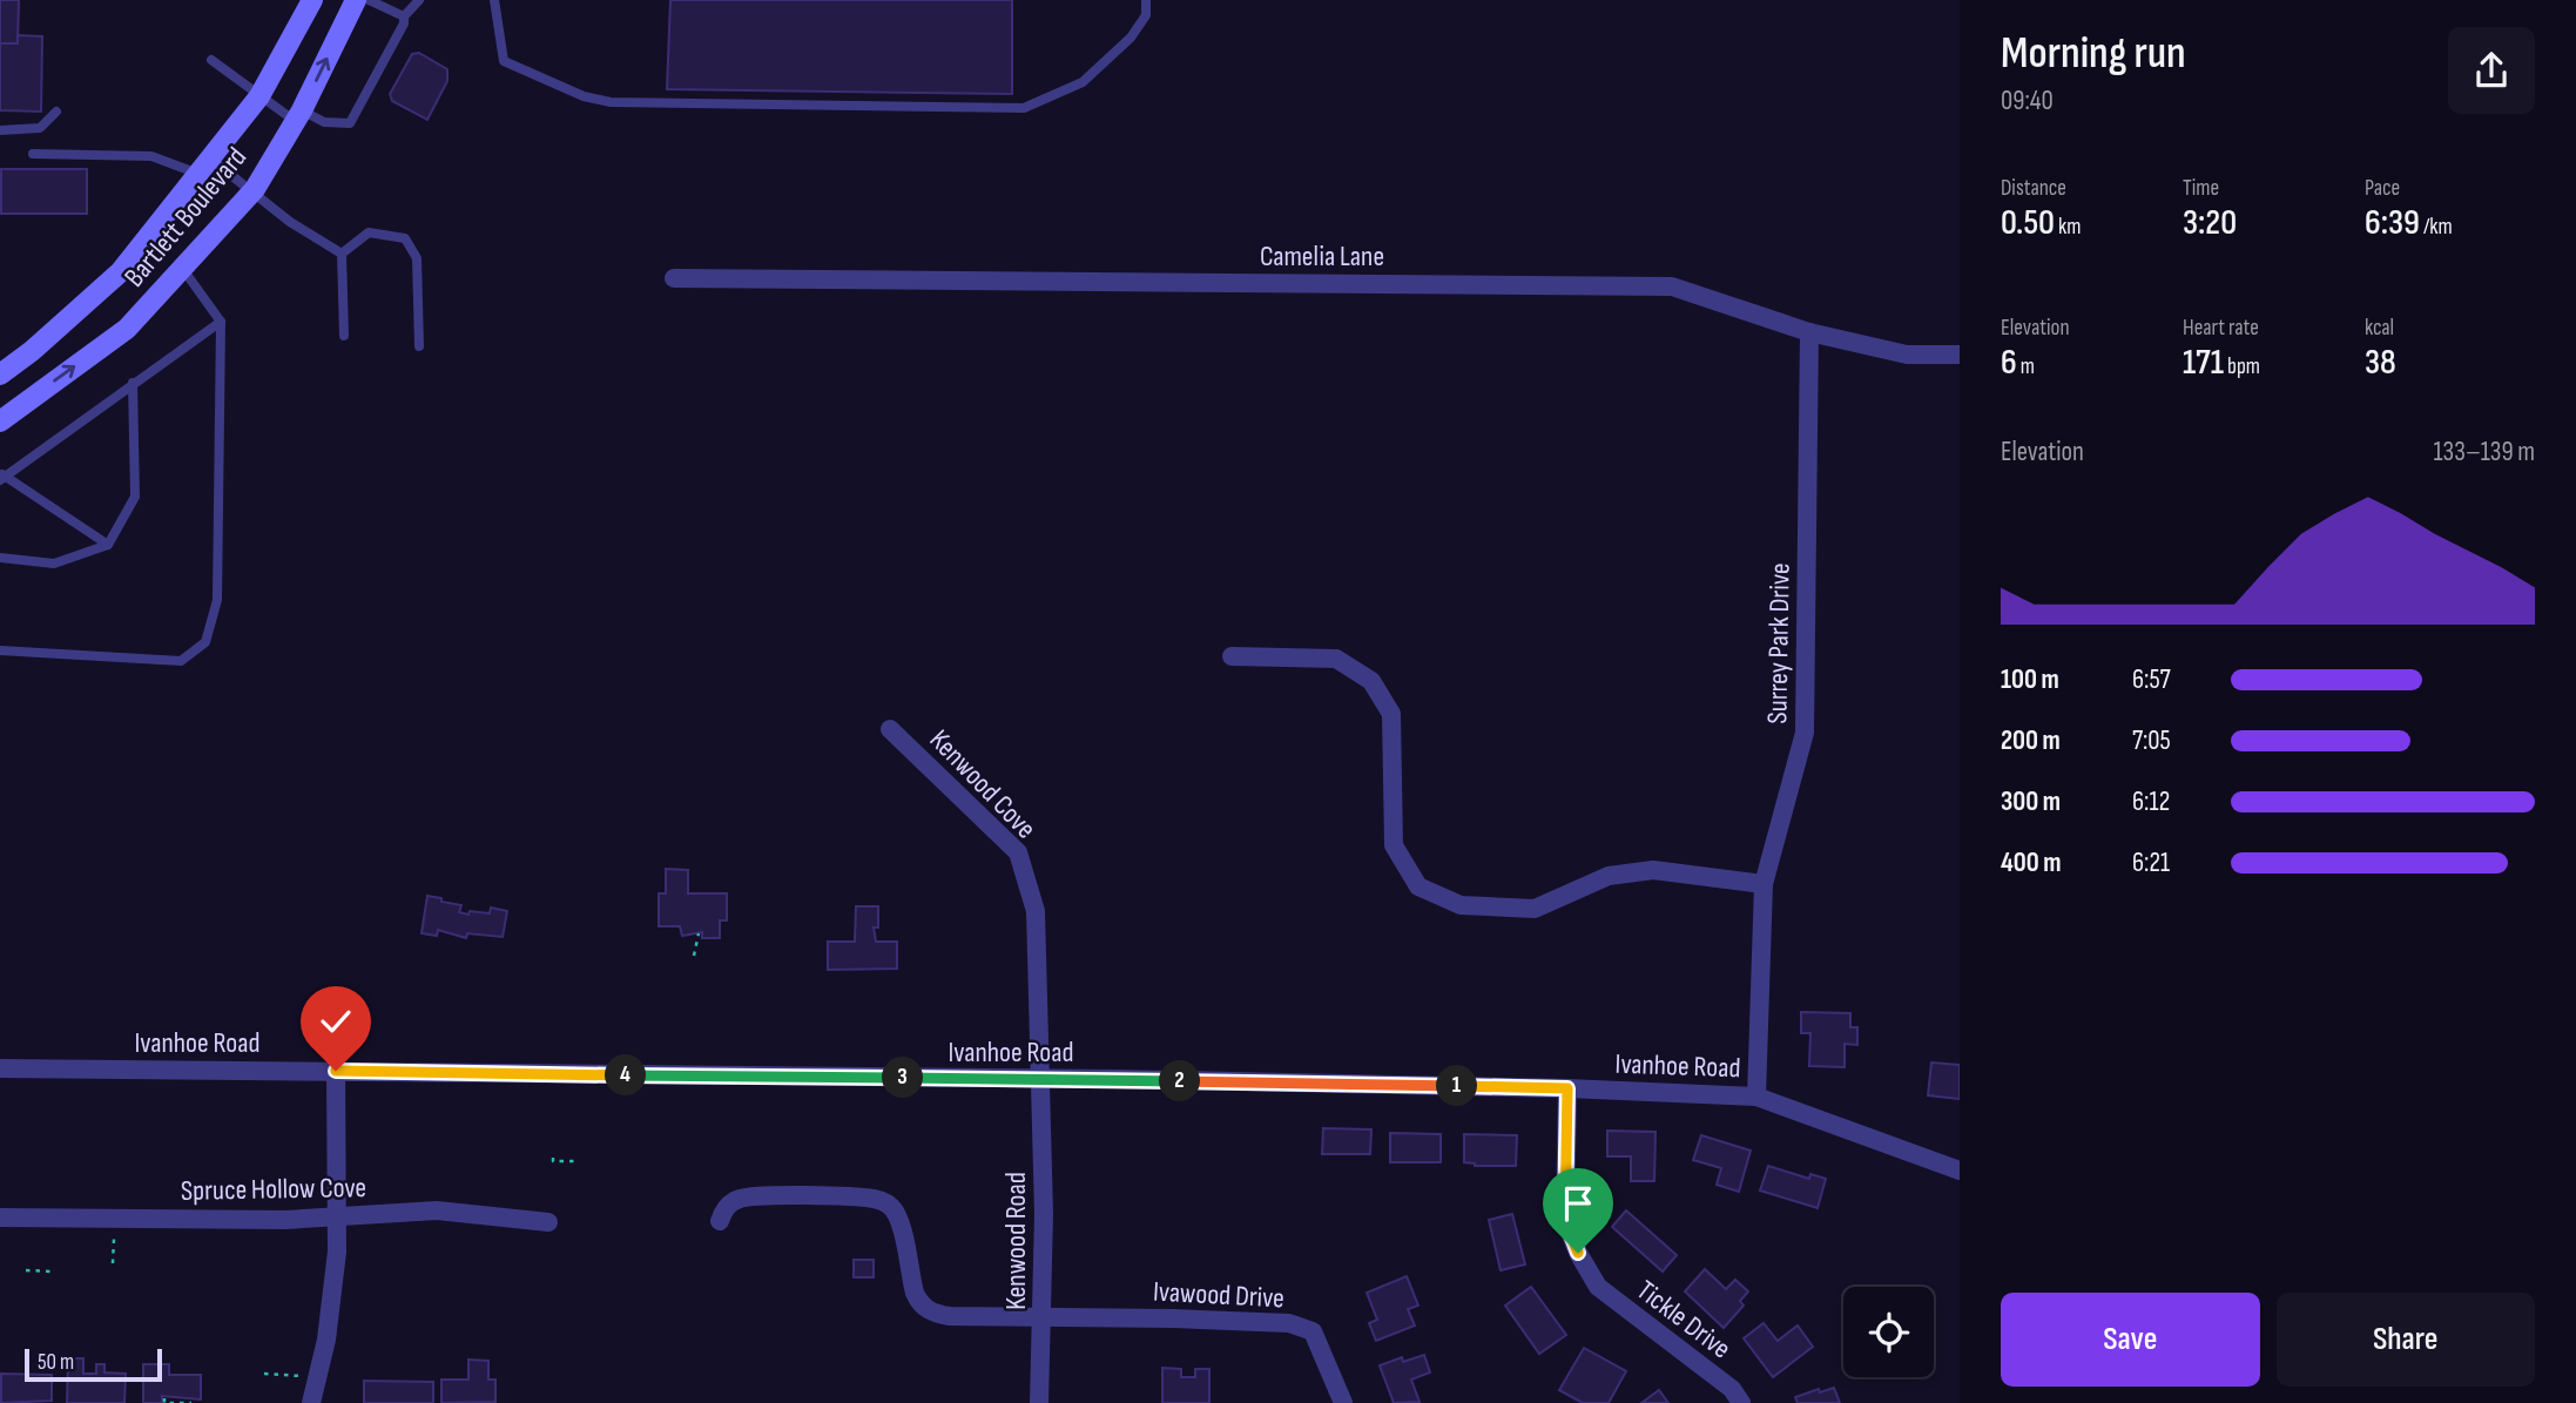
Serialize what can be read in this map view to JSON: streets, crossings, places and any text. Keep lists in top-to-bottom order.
{
  "streets": {
    "main road": ["Bartlett Boulevard"],
    "street": [
      "Camelia Lane",
      "Surrey Park Drive",
      "Kenwood Cove",
      "Ivanhoe Road",
      "Spruce Hollow Cove",
      "Kenwood Road",
      "Ivawood Drive",
      "Tickle Drive"
    ]
  },
  "crossings": [
    ["Camelia Lane", "Surrey Park Drive"],
    ["Surrey Park Drive", "Ivanhoe Road"],
    ["Kenwood Cove", "Ivanhoe Road"],
    ["Kenwood Cove", "Kenwood Road"],
    ["Ivanhoe Road", "Kenwood Road"],
    ["Ivanhoe Road", "Tickle Drive"],
    ["Kenwood Road", "Ivawood Drive"]
  ],
  "scale_bar": "50 m",
  "page": {
    "heading": ["Morning run", "09:40"],
    "stats": [
      ["Distance", "0.50 km"],
      ["Time", "3:20"],
      ["Pace", "6:39 /km"],
      ["Elevation", "6 m"],
      ["Heart rate", "171 bpm"],
      ["kcal", "38"]
    ],
    "chart": ["Elevation", "133–139 m"],
    "list": [
      {
        "name": "100 m",
        "note": "6:57"
      },
      {
        "name": "200 m",
        "note": "7:05"
      },
      {
        "name": "300 m",
        "note": "6:12"
      },
      {
        "name": "400 m",
        "note": "6:21"
      }
    ],
    "pins": [
      "4",
      "3",
      "2",
      "1"
    ],
    "buttons": ["Save", "Share"],
    "scale": "50 m"
  }
}
